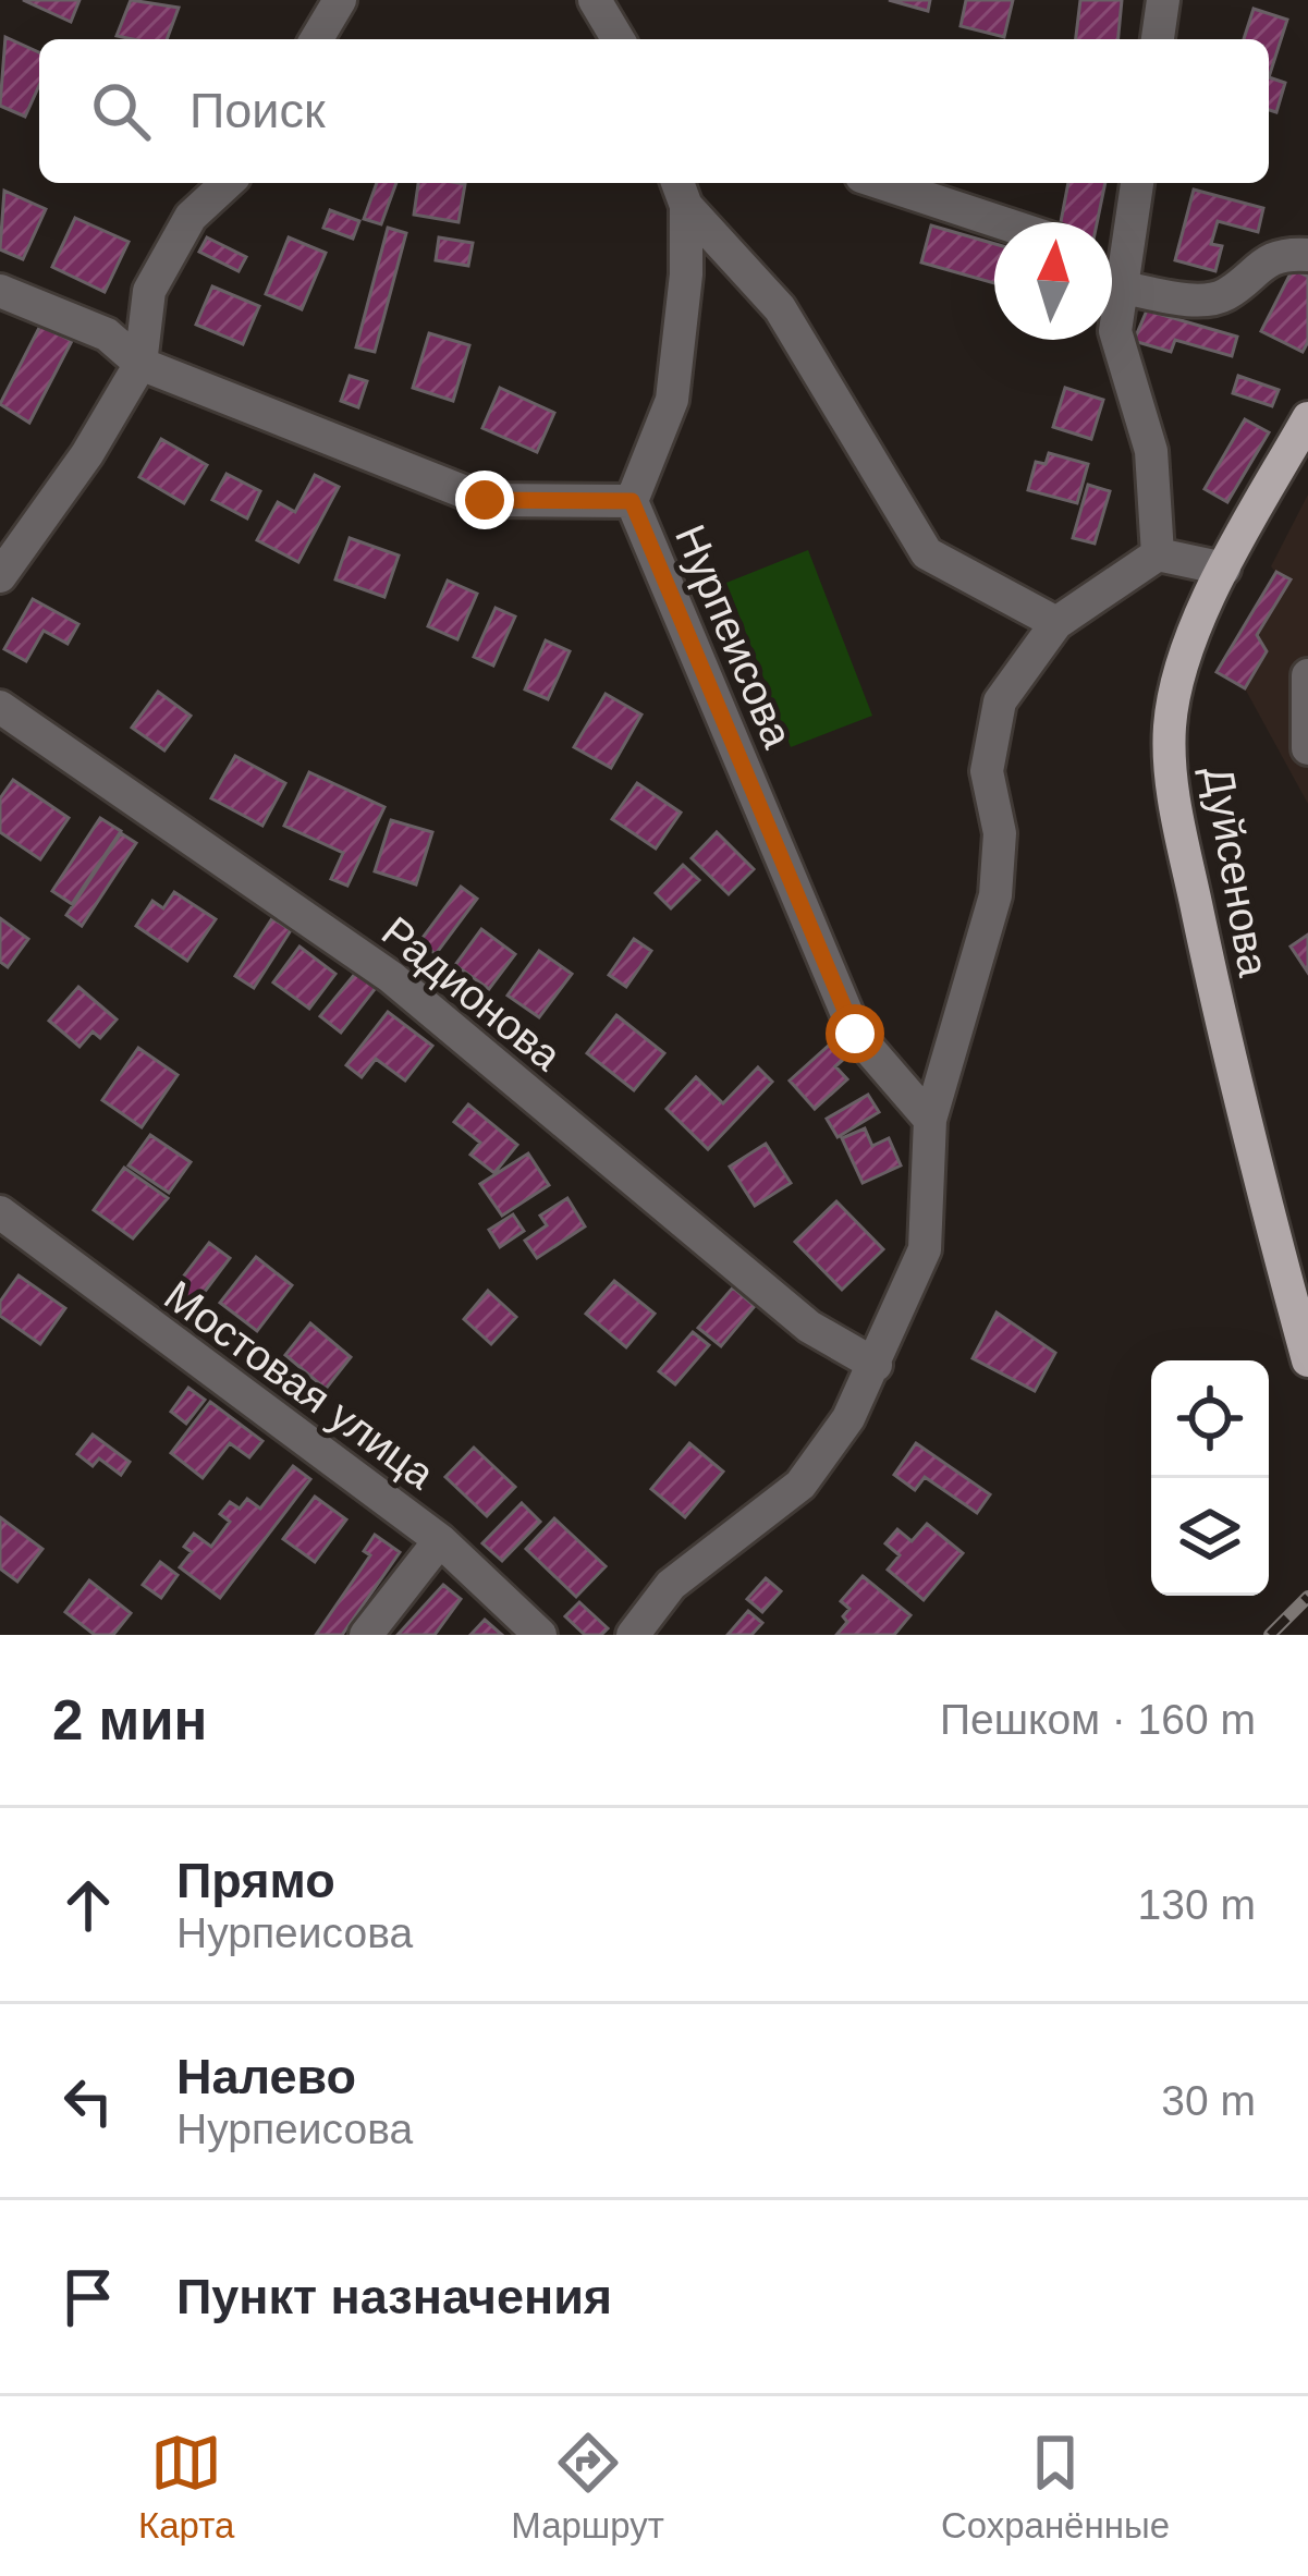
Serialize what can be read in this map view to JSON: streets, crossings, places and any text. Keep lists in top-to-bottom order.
{
  "streets": {
    "main road": ["Дуйсенова"],
    "street": ["Нурпеисова", "Радионова", "Мостовая улица"]
  },
  "north": "top",
  "page": {
    "search": "Поиск",
    "heading": ["2 мин", "Пешком · 160 m"],
    "list": [
      ["Прямо", "Нурпеисова", "130 m"],
      ["Налево", "Нурпеисова", "30 m"],
      "Пункт назначения"
    ],
    "nav": ["Карта", "Маршрут", "Сохранённые"]
  }
}
